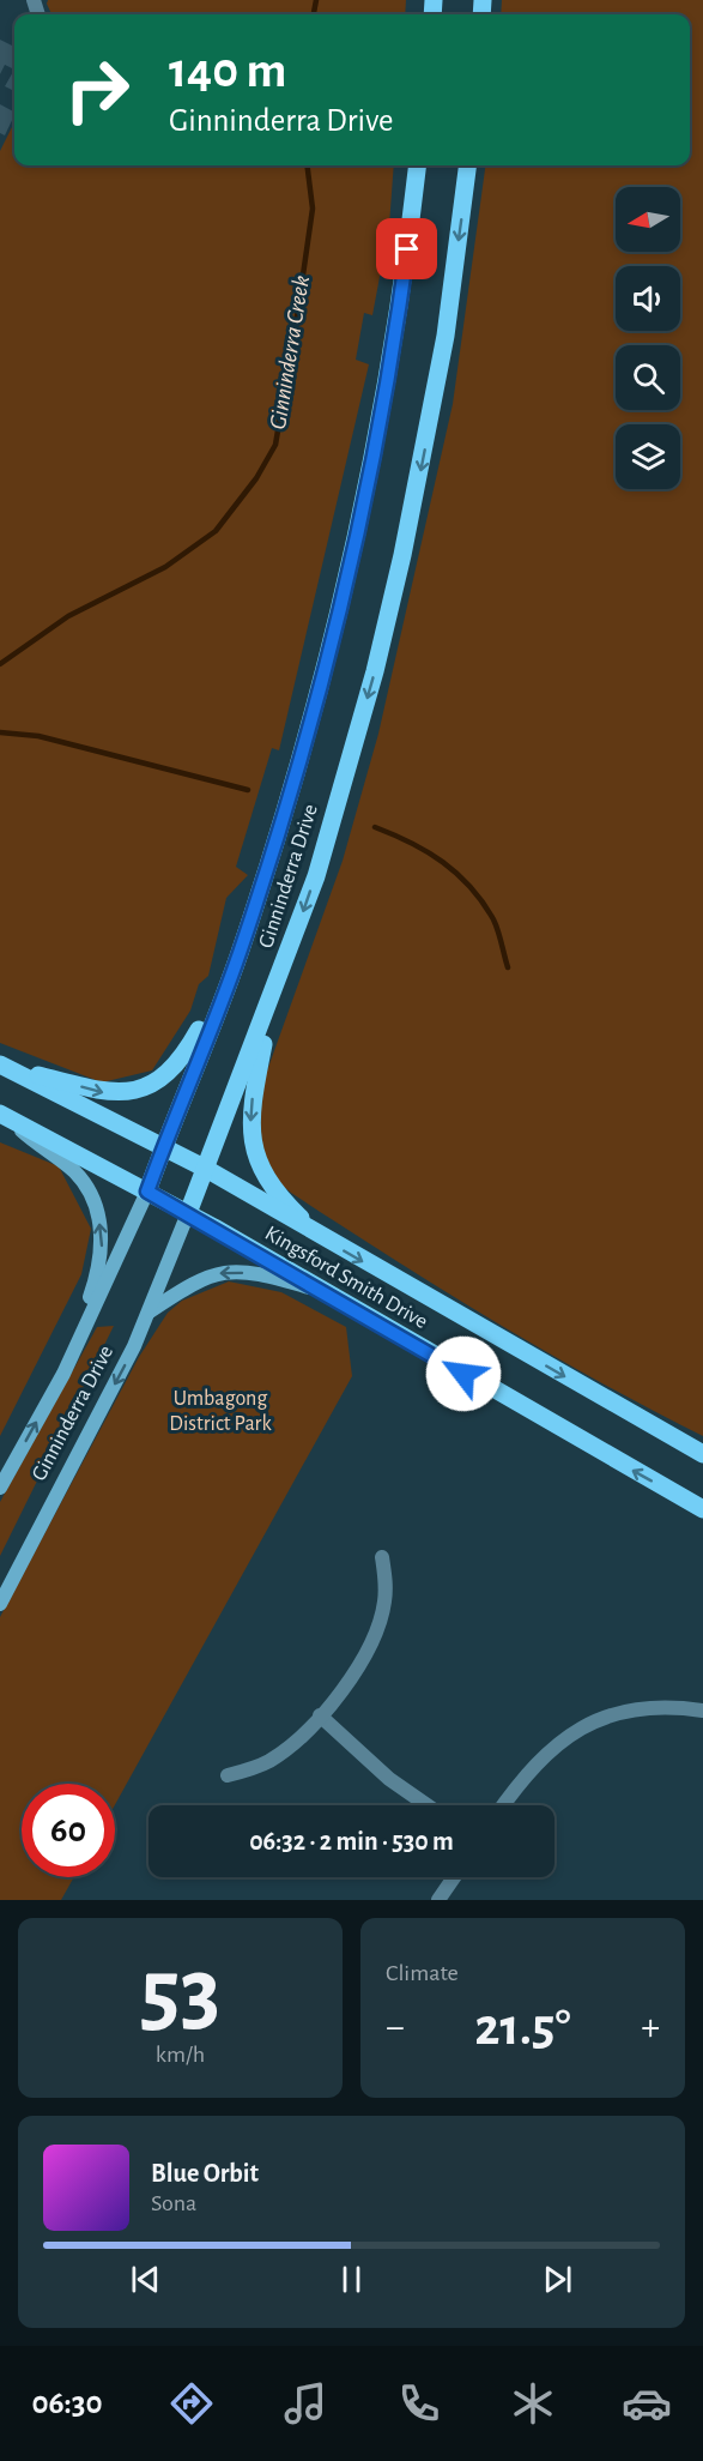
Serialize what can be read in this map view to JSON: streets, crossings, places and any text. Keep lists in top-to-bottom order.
{
  "streets": {
    "main road": ["Ginninderra Drive", "Kingsford Smith Drive"]
  },
  "crossings": [
    ["Ginninderra Drive", "Kingsford Smith Drive"]
  ],
  "water": ["Ginninderra Creek"],
  "parks": ["Umbagong District Park"],
  "north": "left",
  "page": {
    "turn": ["140 m", "Ginninderra Drive"],
    "limit": "60",
    "trip": "06:32 · 2 min · 530 m",
    "tile": [
      ["53", "km/h"],
      "Climate"
    ],
    "heat": ["−", "21.5°", "+"],
    "song": ["Blue Orbit", "Sona"],
    "tabs": "06:30"
  }
}
